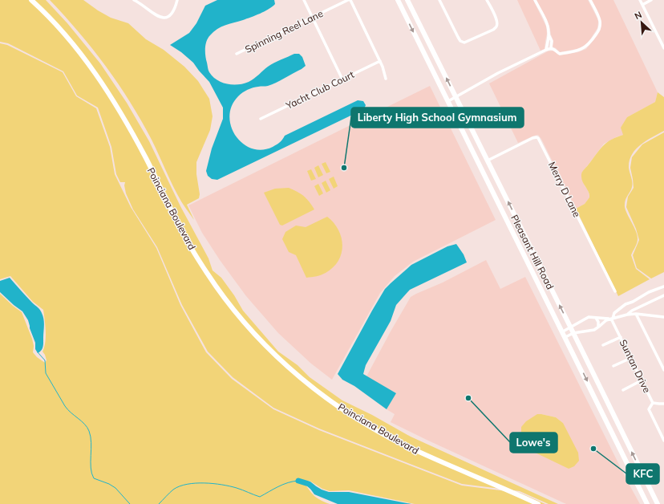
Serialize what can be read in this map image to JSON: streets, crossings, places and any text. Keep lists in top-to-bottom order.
{
  "streets": {
    "main road": ["Poinciana Boulevard", "Pleasant Hill Road"],
    "street": [
      "Spinning Reel Lane",
      "Yacht Club Court",
      "Merry D Lane",
      "Suntan Drive"
    ]
  },
  "crossings": [
    ["Merry D Lane", "Pleasant Hill Road"]
  ],
  "places": ["Liberty High School Gymnasium", "Lowe's", "KFC"],
  "north": "top left"
}
